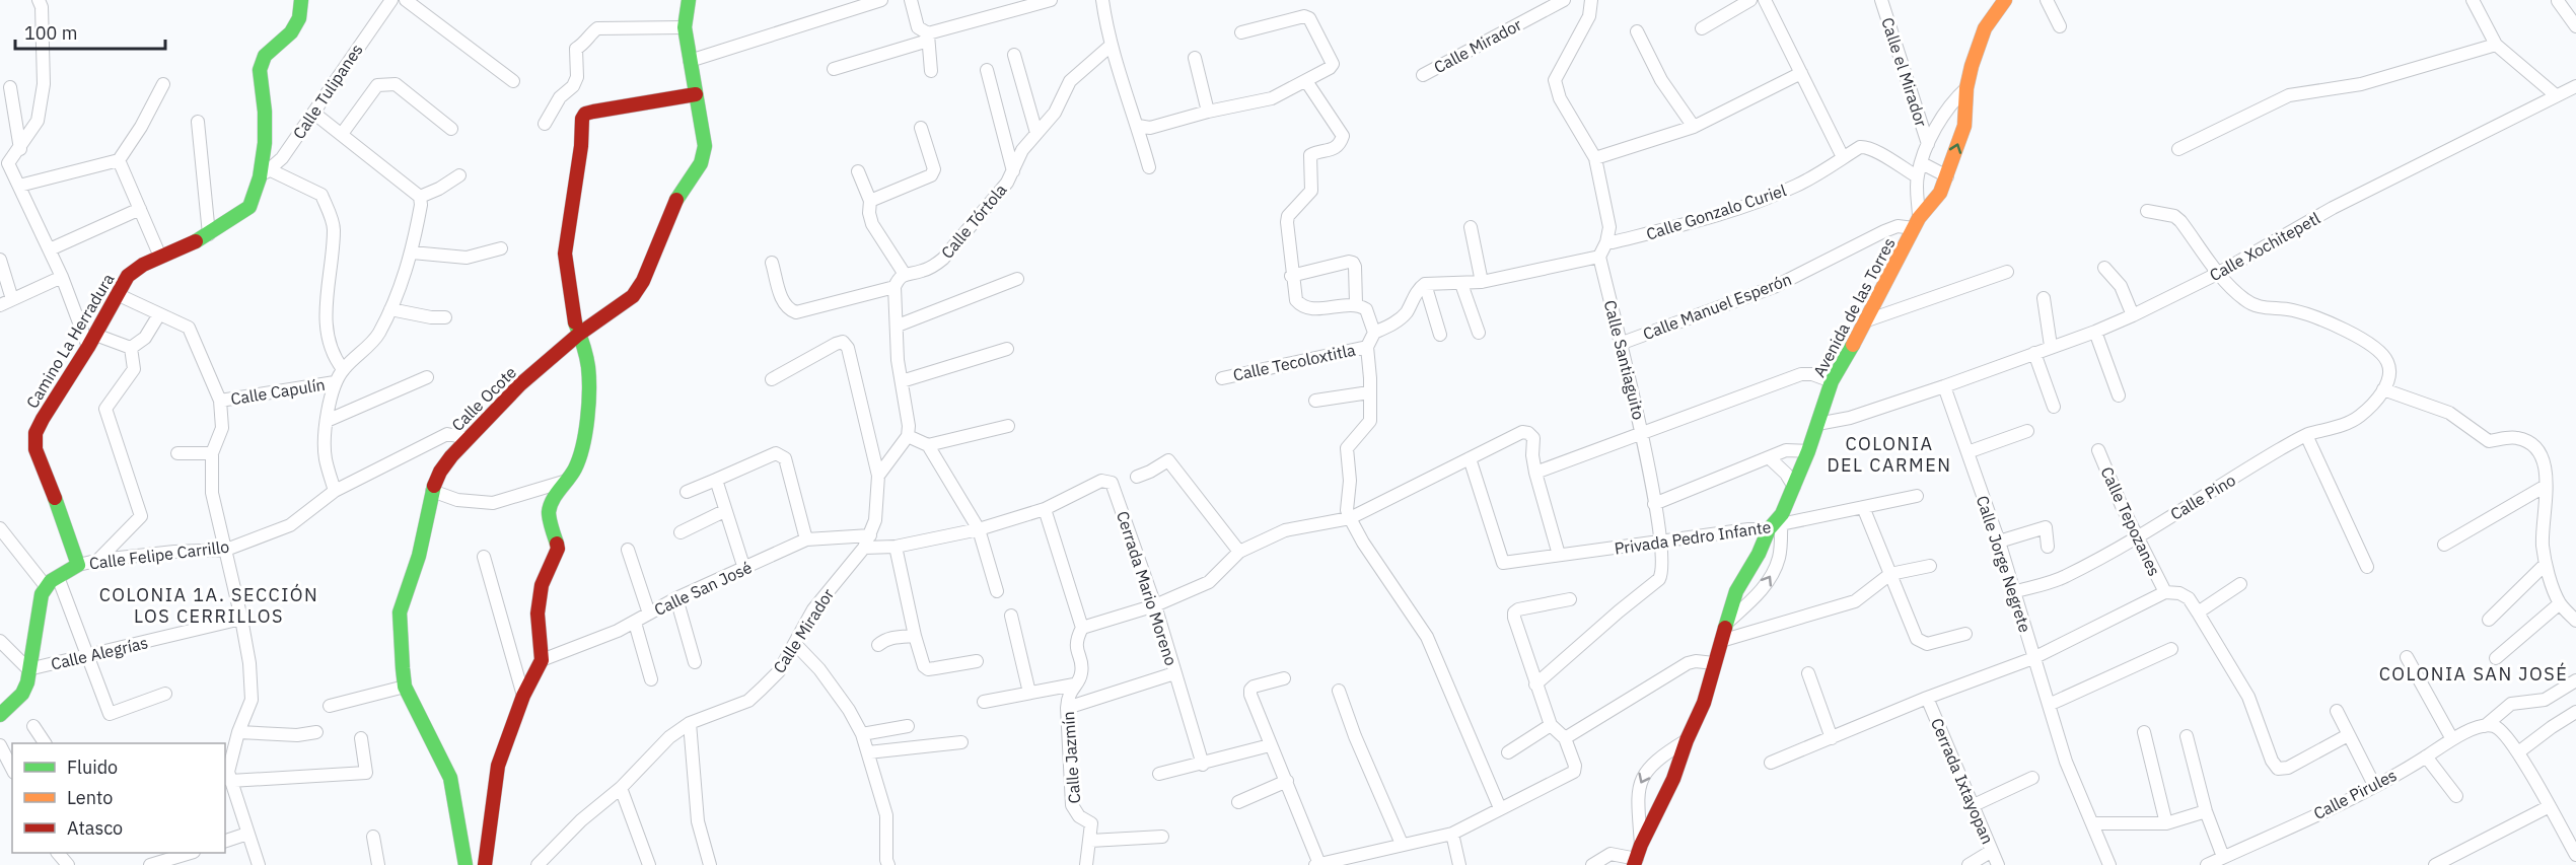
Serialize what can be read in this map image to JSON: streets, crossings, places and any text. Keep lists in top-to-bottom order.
{
  "streets": {
    "street": [
      "Calle Mirador",
      "Calle el Mirador",
      "Calle Tulipanes",
      "Calle Gonzalo Curiel",
      "Calle Tórtola",
      "Calle Xochitepetl",
      "Calle Manuel Esperón",
      "Avenida de las Torres",
      "Camino La Herradura",
      "Calle Santiaguito",
      "Calle Tecoloxtitla",
      "Calle Capulín",
      "Calle Ocote",
      "Calle Pino",
      "Calle Tepozanes",
      "Privada Pedro Infante",
      "Calle Felipe Carrillo",
      "Calle Jorge Negrete",
      "Calle San José",
      "Cerrada Mario Moreno",
      "Calle Alegrías",
      "Calle Jazmín",
      "Cerrada Ixtayopan",
      "Calle Pirules"
    ]
  },
  "crossings": [
    ["Calle Mirador", "Calle San José"],
    ["Calle el Mirador", "Avenida de las Torres"],
    ["Calle Tulipanes", "Camino La Herradura"],
    ["Calle Gonzalo Curiel", "Avenida de las Torres"],
    ["Calle Xochitepetl", "Calle Jorge Negrete"],
    ["Calle Manuel Esperón", "Avenida de las Torres"],
    ["Calle Manuel Esperón", "Calle Santiaguito"],
    ["Avenida de las Torres", "Privada Pedro Infante"],
    ["Camino La Herradura", "Calle Felipe Carrillo"],
    ["Calle Santiaguito", "Privada Pedro Infante"],
    ["Calle Ocote", "Calle Felipe Carrillo"],
    ["Calle Pino", "Calle Tepozanes"],
    ["Calle Pino", "Calle Jorge Negrete"],
    ["Cerrada Mario Moreno", "Calle Jazmín"]
  ],
  "districts": ["COLONIA DEL CARMEN", "COLONIA 1A. SECCIÓN LOS CERRILLOS", "COLONIA SAN JOSÉ"],
  "legend": ["Fluido", "Lento", "Atasco"],
  "scale_bar": "100 m"
}
